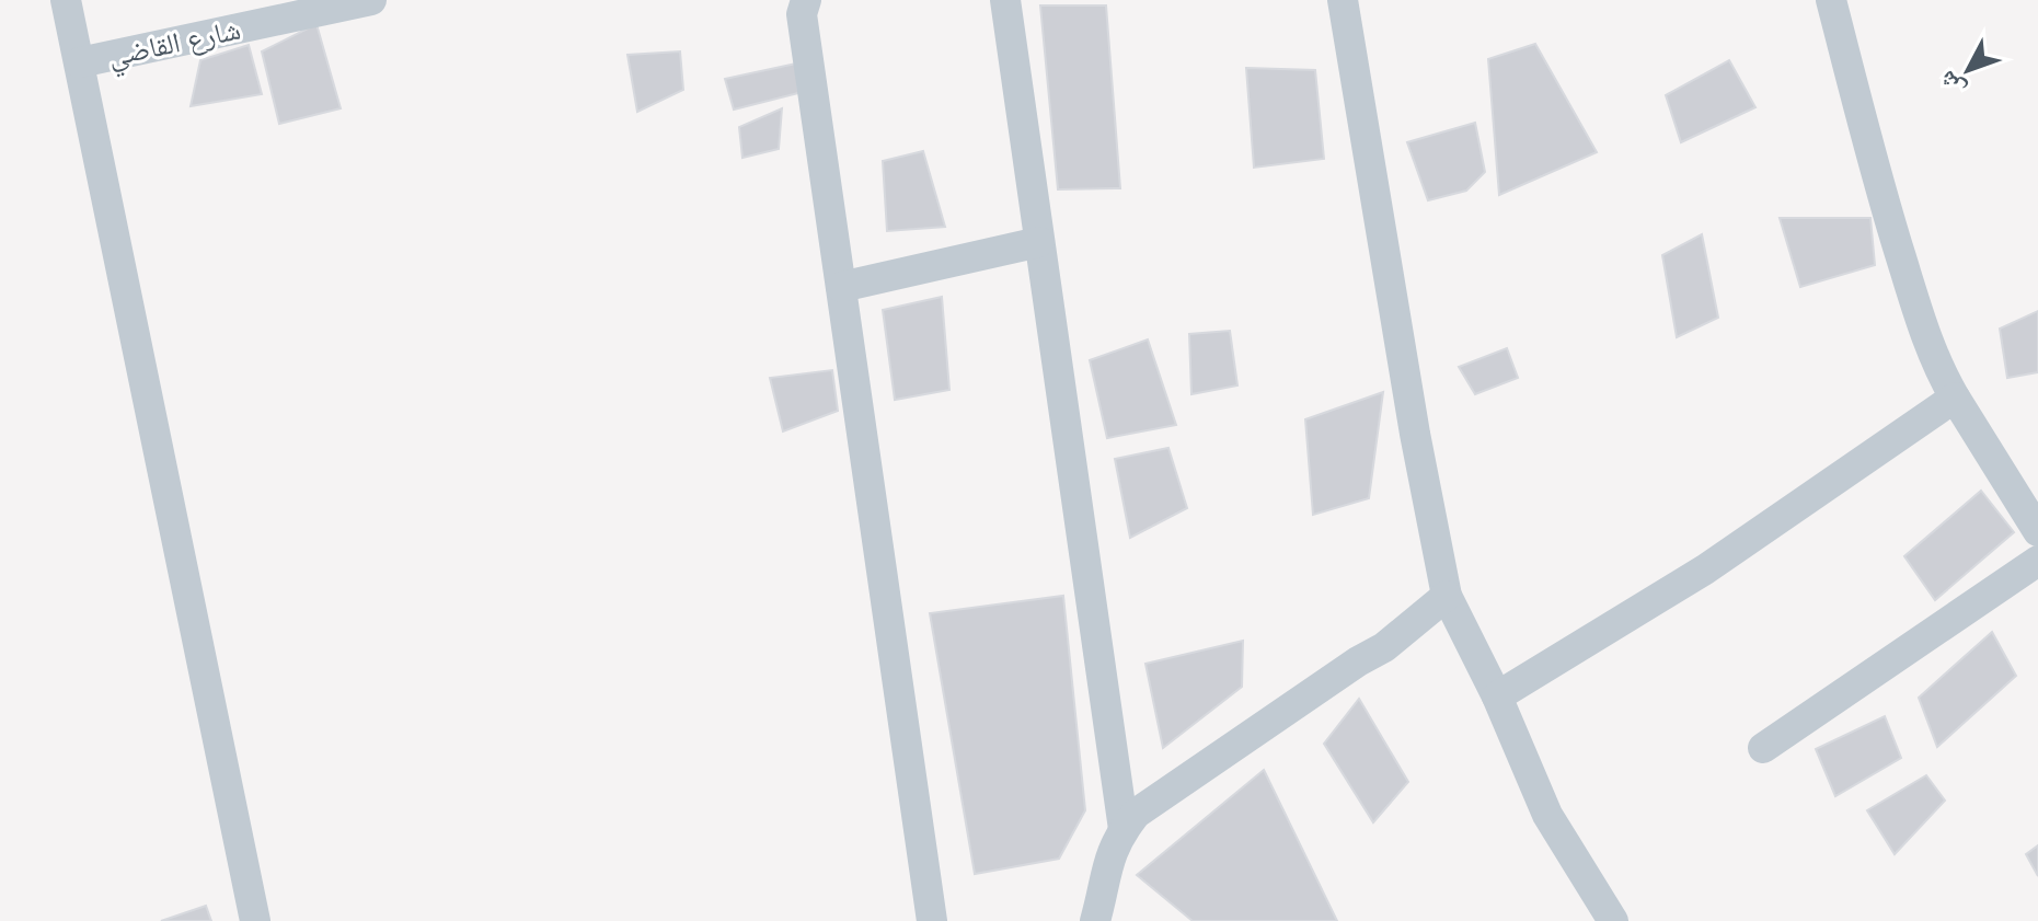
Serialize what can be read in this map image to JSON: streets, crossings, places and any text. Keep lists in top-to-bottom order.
{
  "streets": {
    "street": ["شارع القاضي"]
  },
  "north": "bottom left"
}
